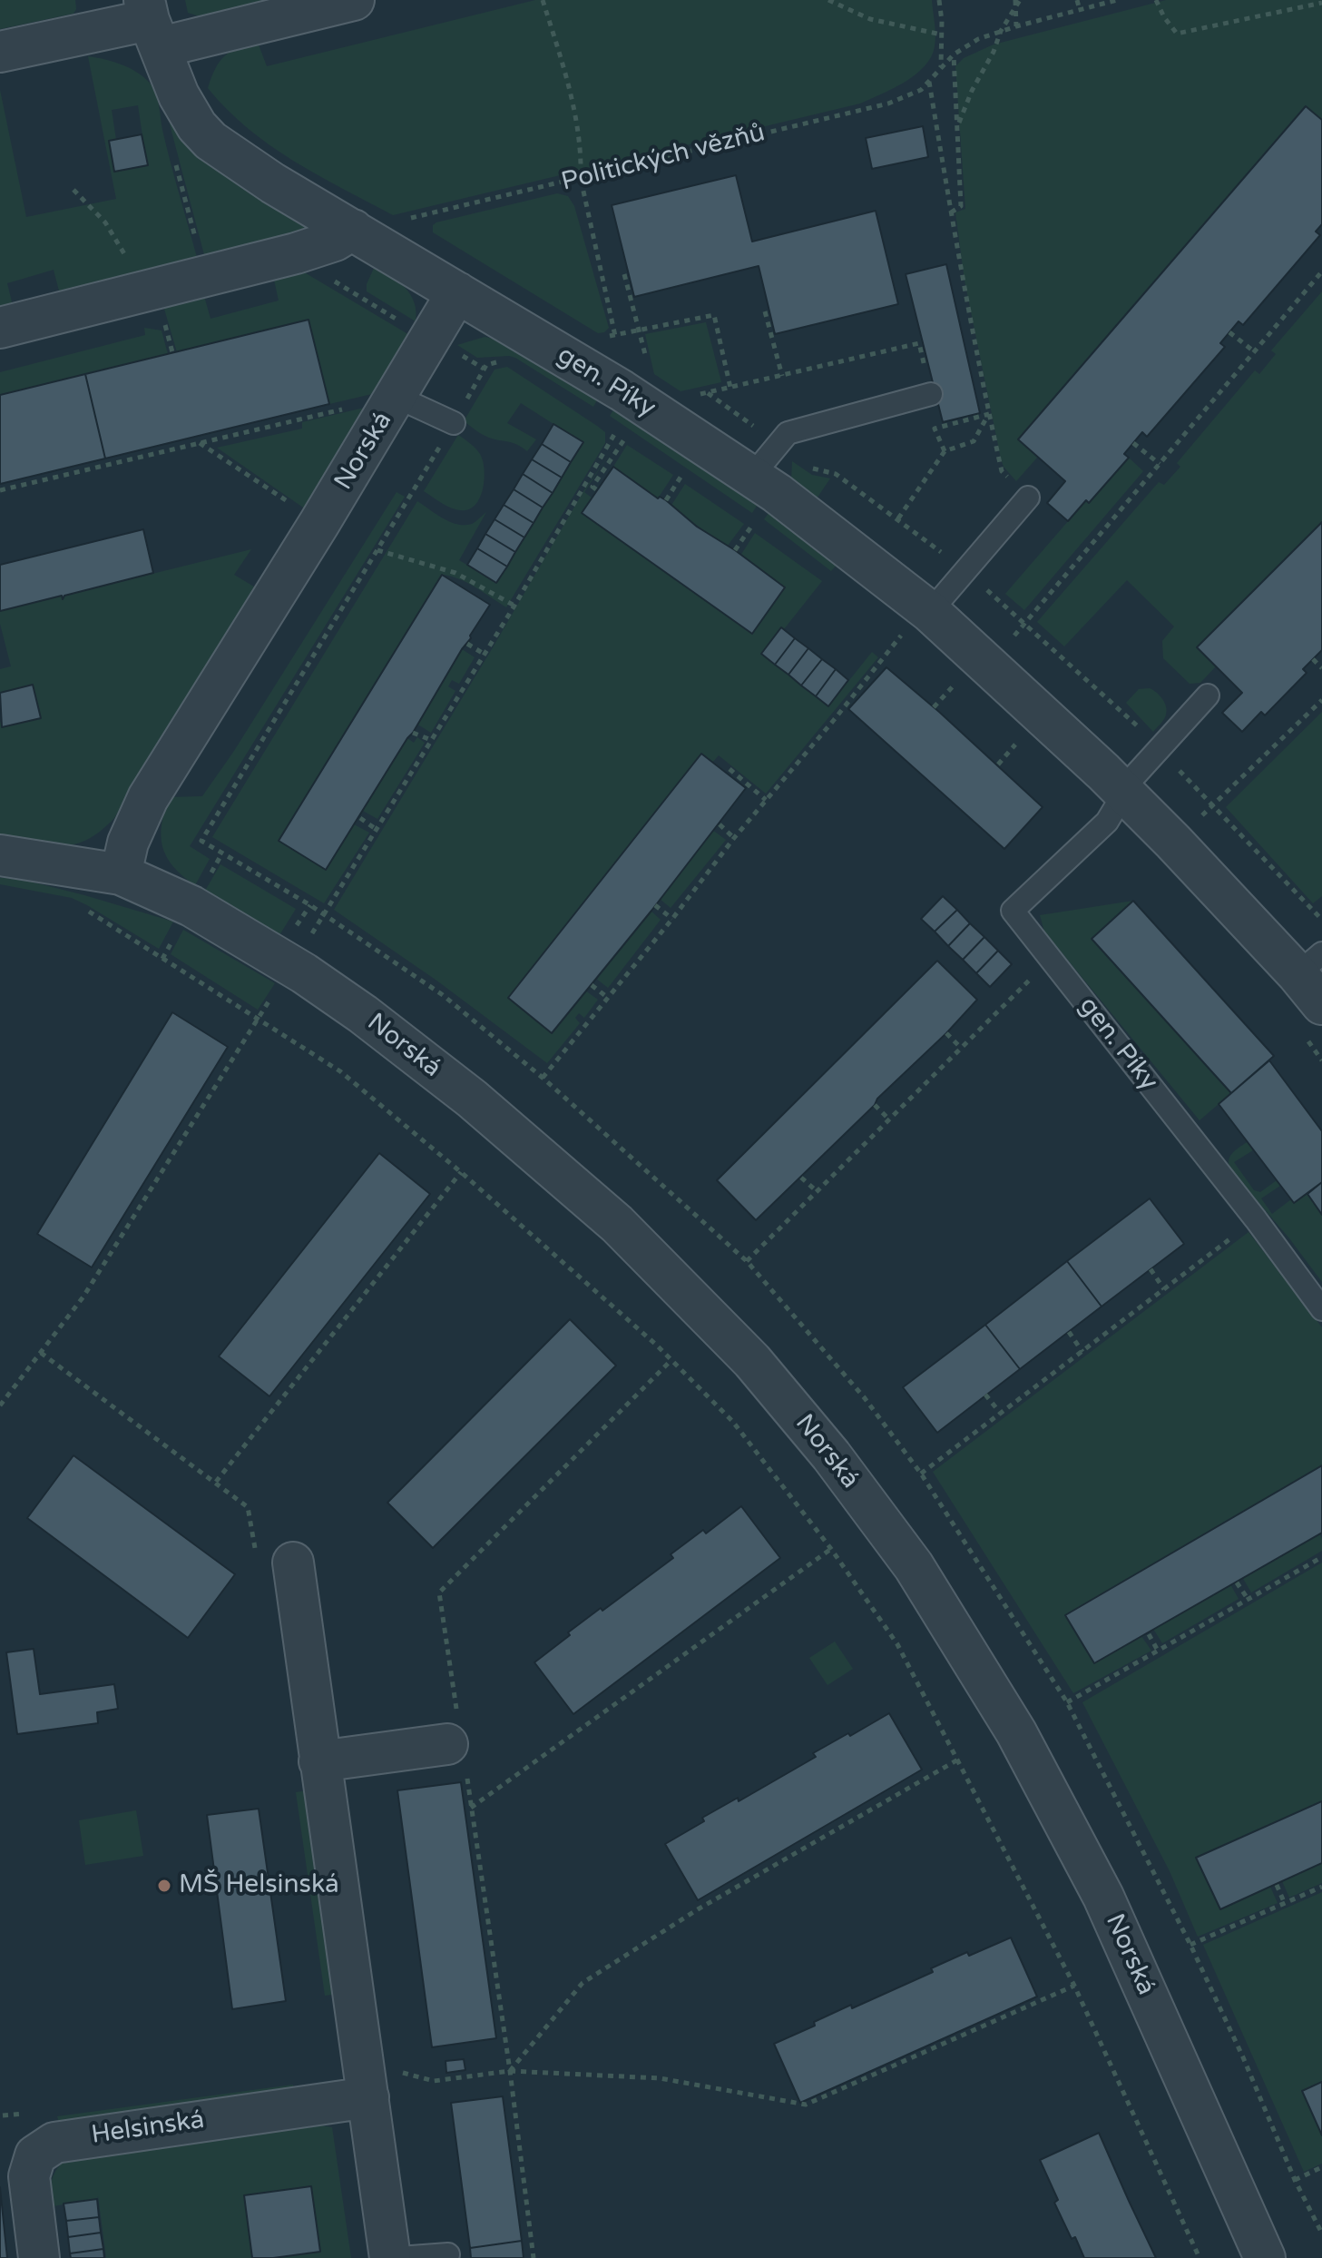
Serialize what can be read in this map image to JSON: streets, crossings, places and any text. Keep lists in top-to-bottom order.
{
  "streets": {
    "street": ["gen. Píky", "Norská", "Helsinská"],
    "path": ["Politických vězňů"]
  },
  "crossings": [
    ["gen. Píky", "Norská"]
  ],
  "places": ["MŠ Helsinská"]
}
